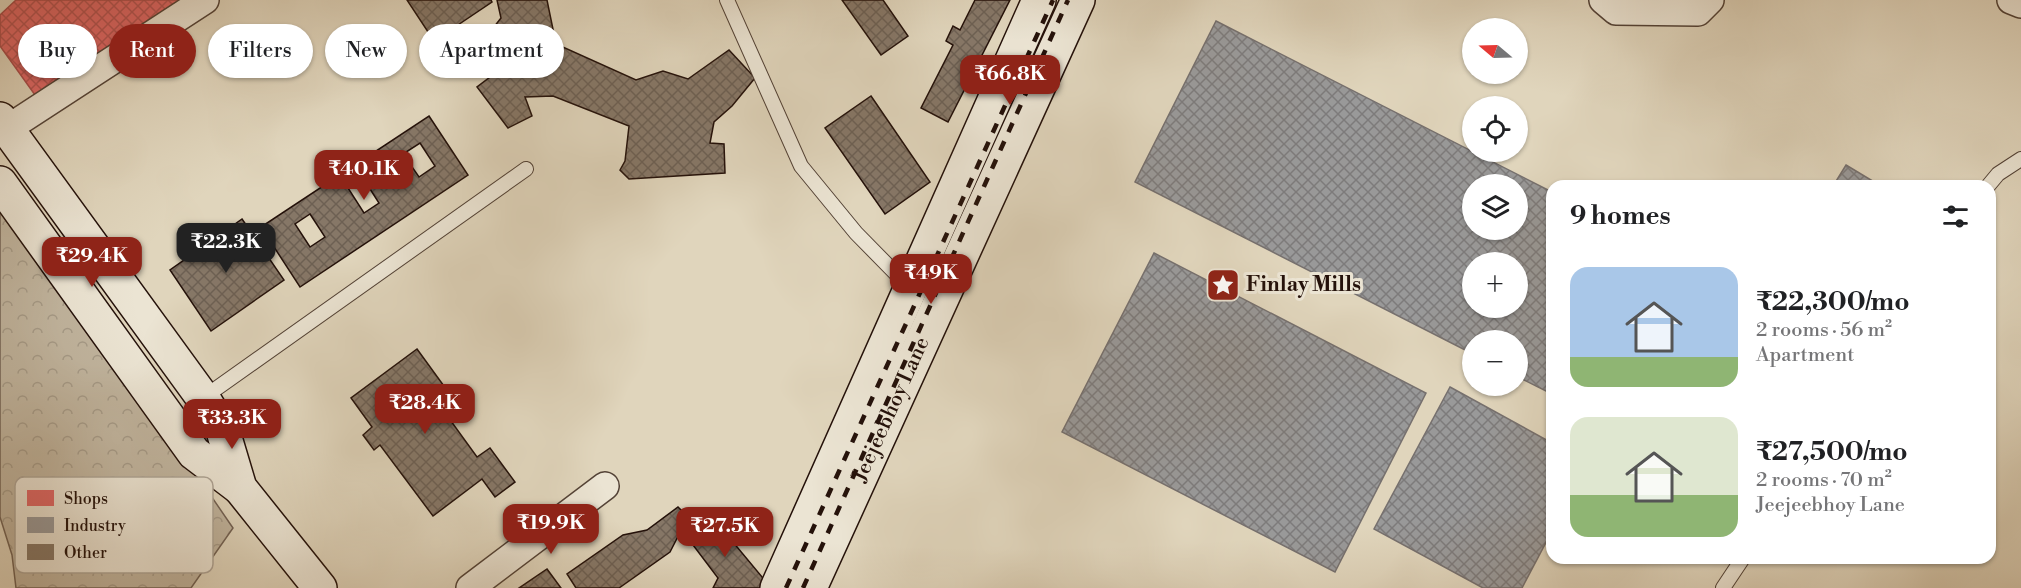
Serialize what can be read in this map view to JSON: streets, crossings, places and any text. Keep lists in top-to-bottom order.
{
  "streets": {
    "street": ["Jeejeebhoy Lane"]
  },
  "places": {
    "place": ["Finlay Mills"]
  },
  "legend": ["Shops", "Industry", "Other"],
  "north": "left",
  "page": {
    "map_buttons": ["+", "−"],
    "chip": [
      "Buy",
      "Rent",
      "Filters",
      "New",
      "Apartment"
    ],
    "price": [
      "₹66.8K",
      "₹40.1K",
      "₹22.3K",
      "₹29.4K",
      "₹49K",
      "₹28.4K",
      "₹33.3K",
      "₹19.9K",
      "₹27.5K"
    ],
    "heading": "9 homes",
    "list": [
      {
        "name": "₹22,300/mo",
        "note": "2 rooms · 56 m² · Apartment"
      },
      {
        "name": "₹27,500/mo",
        "note": "2 rooms · 70 m² · Jeejeebhoy Lane"
      }
    ]
  }
}
